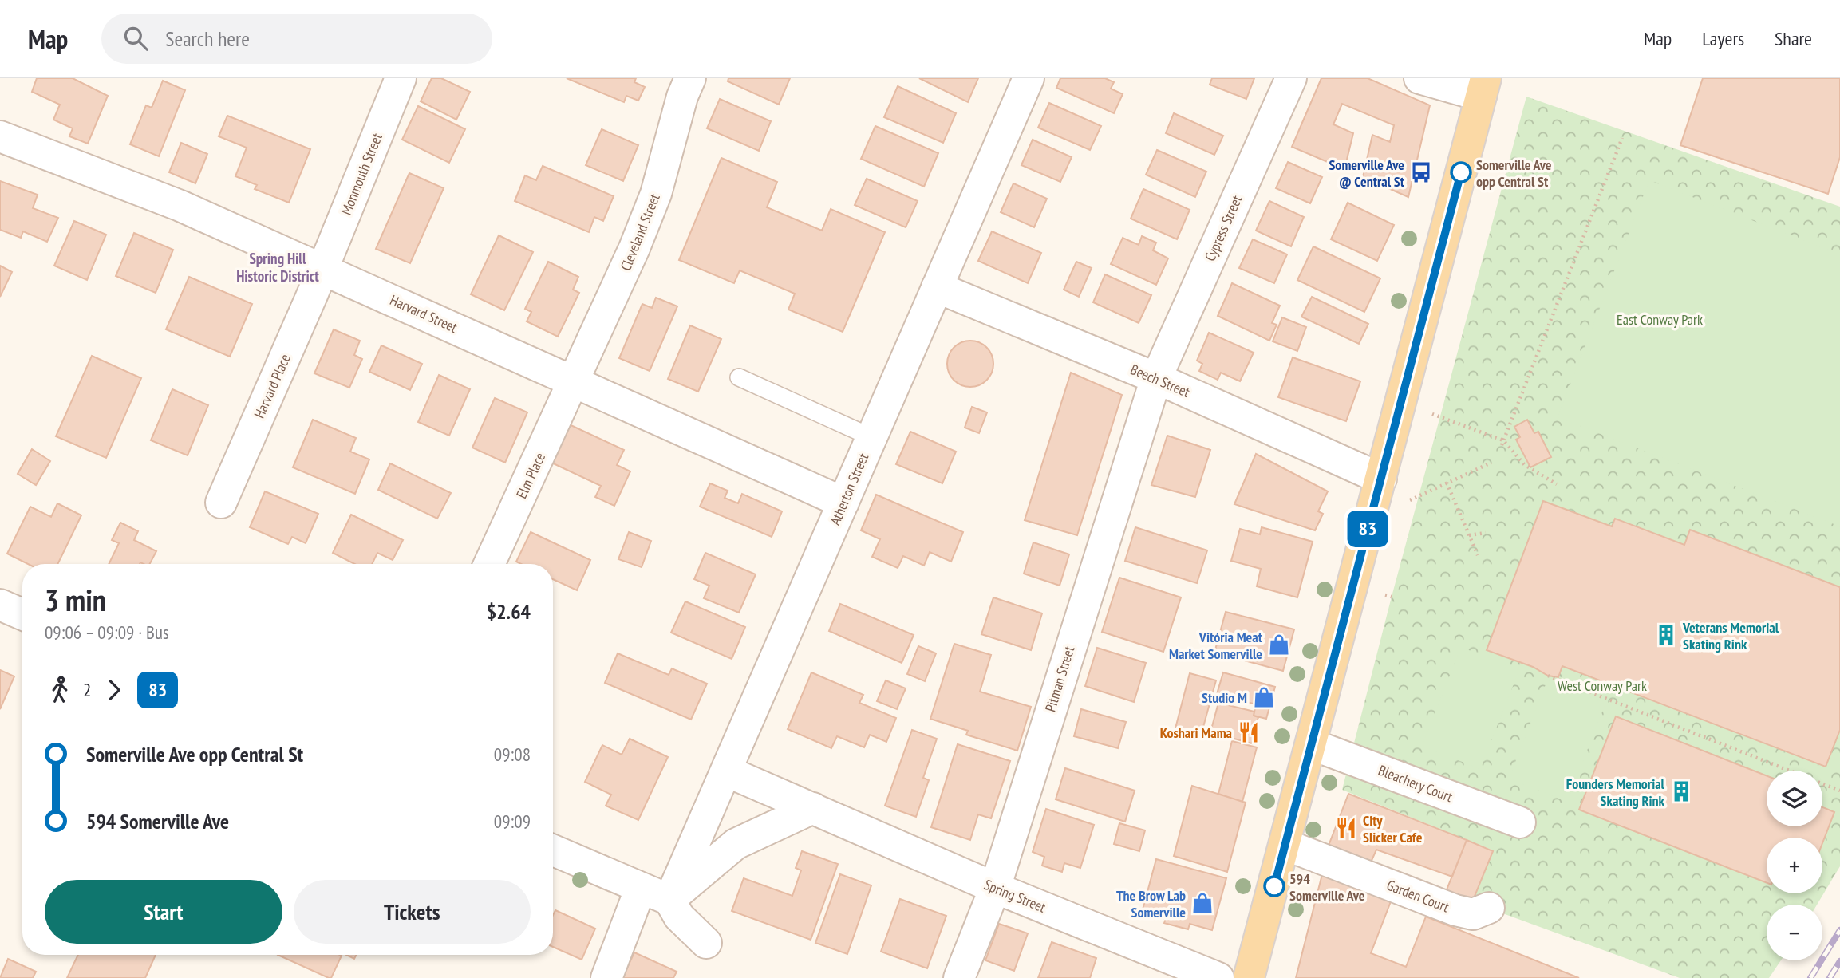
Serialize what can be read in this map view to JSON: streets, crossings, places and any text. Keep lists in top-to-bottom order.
{
  "streets": {
    "street": [
      "Monmouth Street",
      "Cypress Street",
      "Cleveland Street",
      "Harvard Street",
      "Beech Street",
      "Harvard Place",
      "Elm Place",
      "Atherton Street",
      "Pitman Street",
      "Bleachery Court",
      "Spring Street",
      "Garden Court"
    ]
  },
  "crossings": [
    ["Monmouth Street", "Harvard Street"],
    ["Monmouth Street", "Harvard Place"],
    ["Cypress Street", "Beech Street"],
    ["Cypress Street", "Pitman Street"],
    ["Cleveland Street", "Harvard Street"],
    ["Cleveland Street", "Elm Place"],
    ["Harvard Street", "Harvard Place"],
    ["Harvard Street", "Elm Place"],
    ["Harvard Street", "Atherton Street"],
    ["Beech Street", "Atherton Street"],
    ["Beech Street", "Pitman Street"],
    ["Atherton Street", "Spring Street"],
    ["Pitman Street", "Spring Street"]
  ],
  "districts": ["Spring Hill Historic District"],
  "parks": ["East Conway Park", "West Conway Park"],
  "places": {
    "bus stop": ["Somerville Ave @ Central St"],
    "other": ["Somerville Ave opp Central St", "594 Somerville Ave"],
    "building": ["Veterans Memorial Skating Rink", "Founders Memorial Skating Rink"],
    "shop": ["Vitória Meat Market Somerville", "Studio M", "The Brow Lab Somerville"],
    "restaurant": ["Koshari Mama", "City Slicker Cafe"]
  },
  "lines": ["bus line 83"],
  "page": {
    "header": "Map",
    "search": "Search here",
    "nav": ["Map", "Layers", "Share"],
    "on_map": "83",
    "heading": ["3 min", "09:06 – 09:09 · Bus", "$2.64"],
    "legs": ["2", "83"],
    "list": [
      {
        "name": "Somerville Ave opp Central St",
        "value": "09:08"
      },
      {
        "name": "594 Somerville Ave",
        "value": "09:09"
      }
    ],
    "map_buttons": ["+", "−"],
    "buttons": ["Start", "Tickets"]
  }
}
